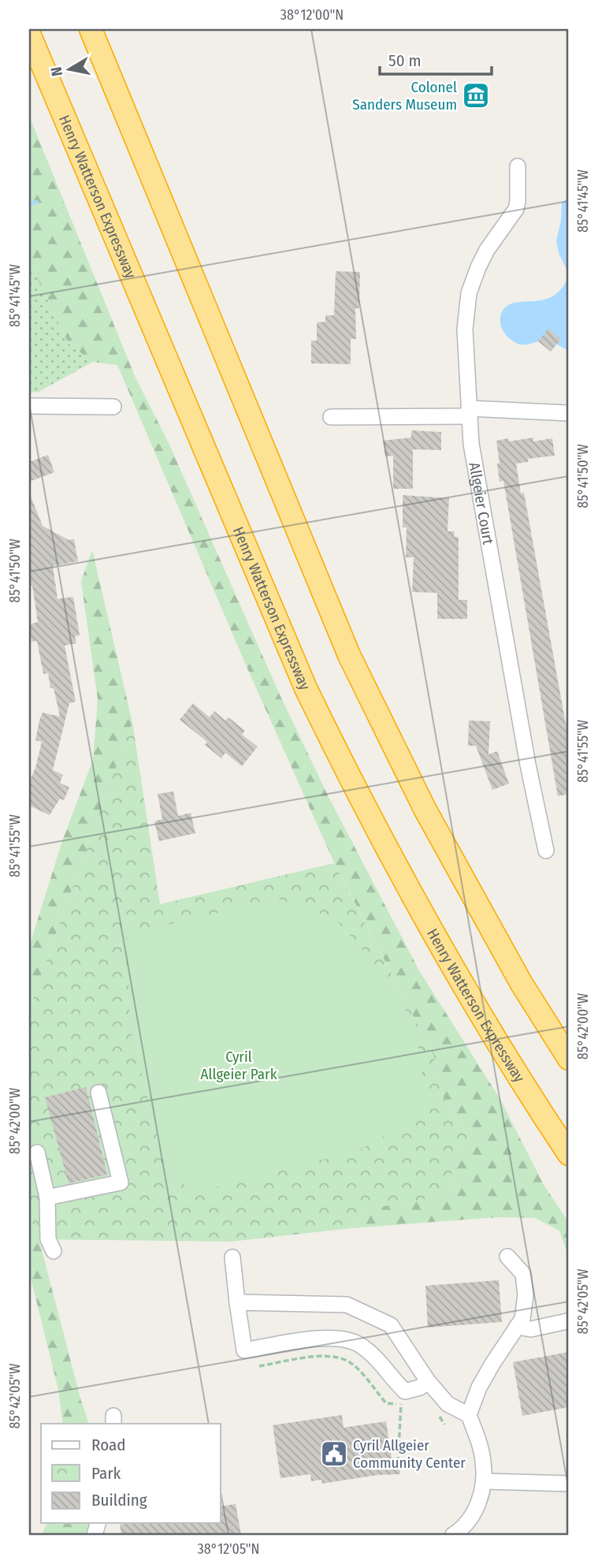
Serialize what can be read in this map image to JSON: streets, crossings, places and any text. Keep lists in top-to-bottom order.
{
  "streets": {
    "highway": ["Henry Watterson Expressway"],
    "street": ["Allgeier Court"]
  },
  "parks": ["Cyril Allgeier Park"],
  "places": {
    "museum": ["Colonel Sanders Museum"],
    "public building": ["Cyril Allgeier Community Center"]
  },
  "legend": ["Road", "Park", "Building"],
  "scale_bar": "50 m",
  "north": "left",
  "coordinates": [
    "38°12'00\"N",
    "85°41'45\"W",
    "85°41'50\"W",
    "85°41'55\"W",
    "85°42'00\"W",
    "85°42'05\"W",
    "38°12'05\"N"
  ]
}
